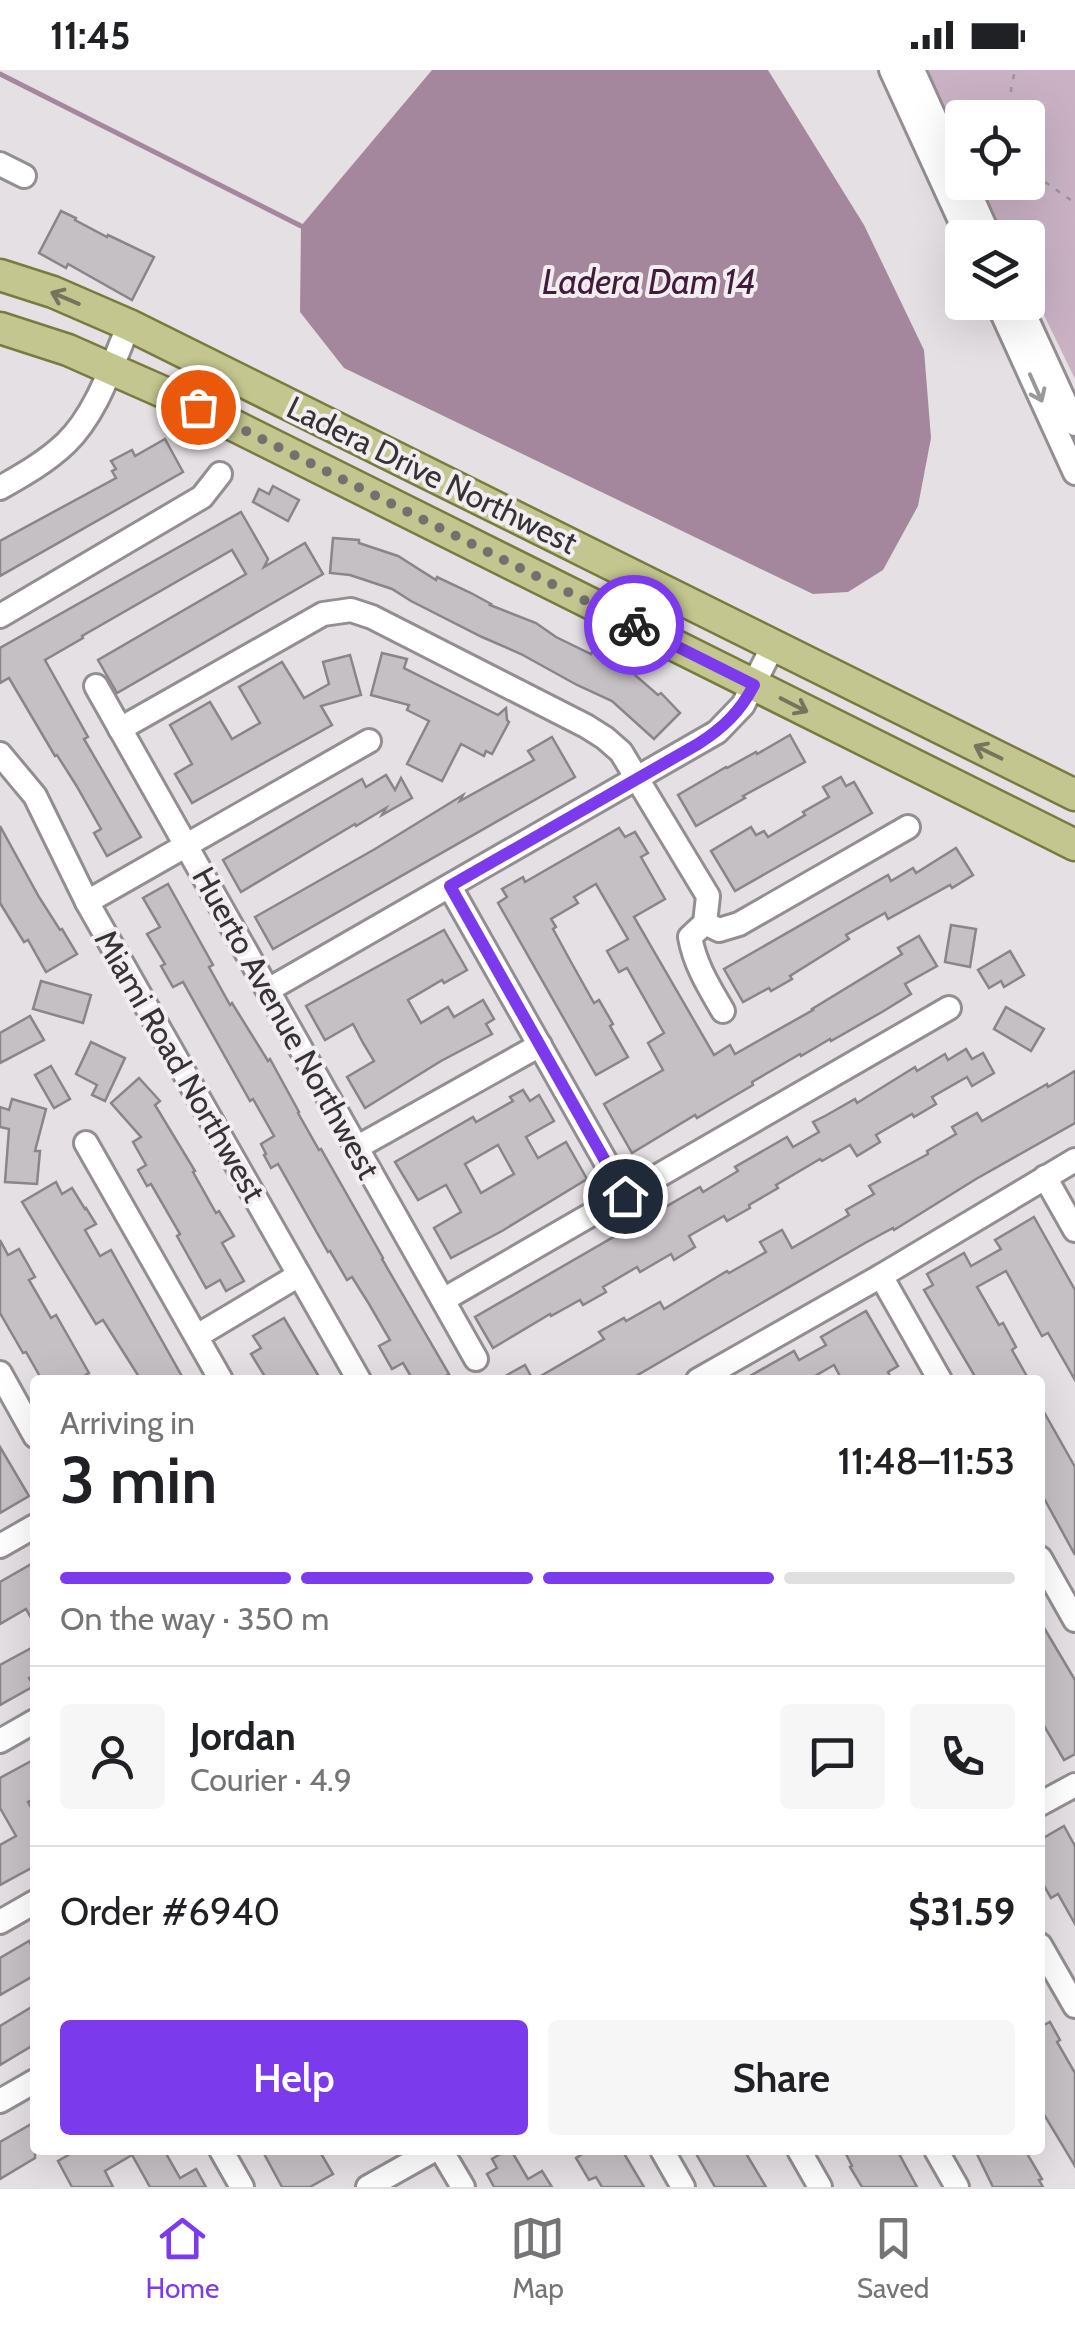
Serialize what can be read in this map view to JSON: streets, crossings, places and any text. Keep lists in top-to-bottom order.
{
  "streets": {
    "main road": ["Ladera Drive Northwest"],
    "street": ["Huerto Avenue Northwest", "Miami Road Northwest"]
  },
  "water": ["Ladera Dam 14"],
  "page": {
    "status": "11:45",
    "heading": ["3 min", "Arriving in", "11:48–11:53"],
    "panel": [
      "Jordan",
      "Courier · 4.9",
      "Order #6940",
      "$31.59"
    ],
    "bar": "On the way · 350 m",
    "buttons": ["Help", "Share"],
    "tabs": ["Home", "Map", "Saved"]
  }
}
